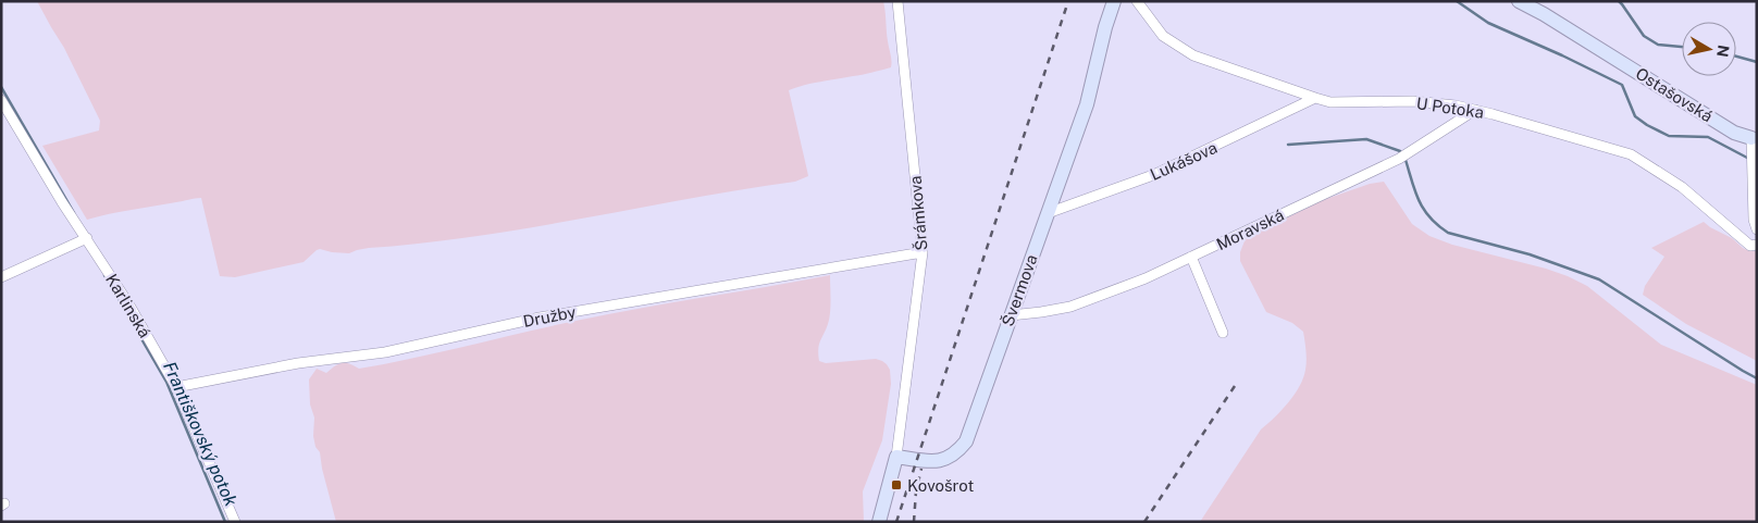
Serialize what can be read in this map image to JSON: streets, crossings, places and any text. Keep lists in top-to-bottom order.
{
  "streets": {
    "street": [
      "Ostašovská",
      "U Potoka",
      "Lukášova",
      "Šrámkova",
      "Moravská",
      "Švermova",
      "Karlinská",
      "Družby"
    ]
  },
  "crossings": [
    ["U Potoka", "Lukášova"],
    ["U Potoka", "Moravská"],
    ["Lukášova", "Švermova"],
    ["Šrámkova", "Švermova"],
    ["Šrámkova", "Družby"],
    ["Moravská", "Švermova"],
    ["Karlinská", "Družby"]
  ],
  "water": ["Františkovský potok"],
  "places": {
    "transit": ["Kovošrot"]
  },
  "north": "right"
}
